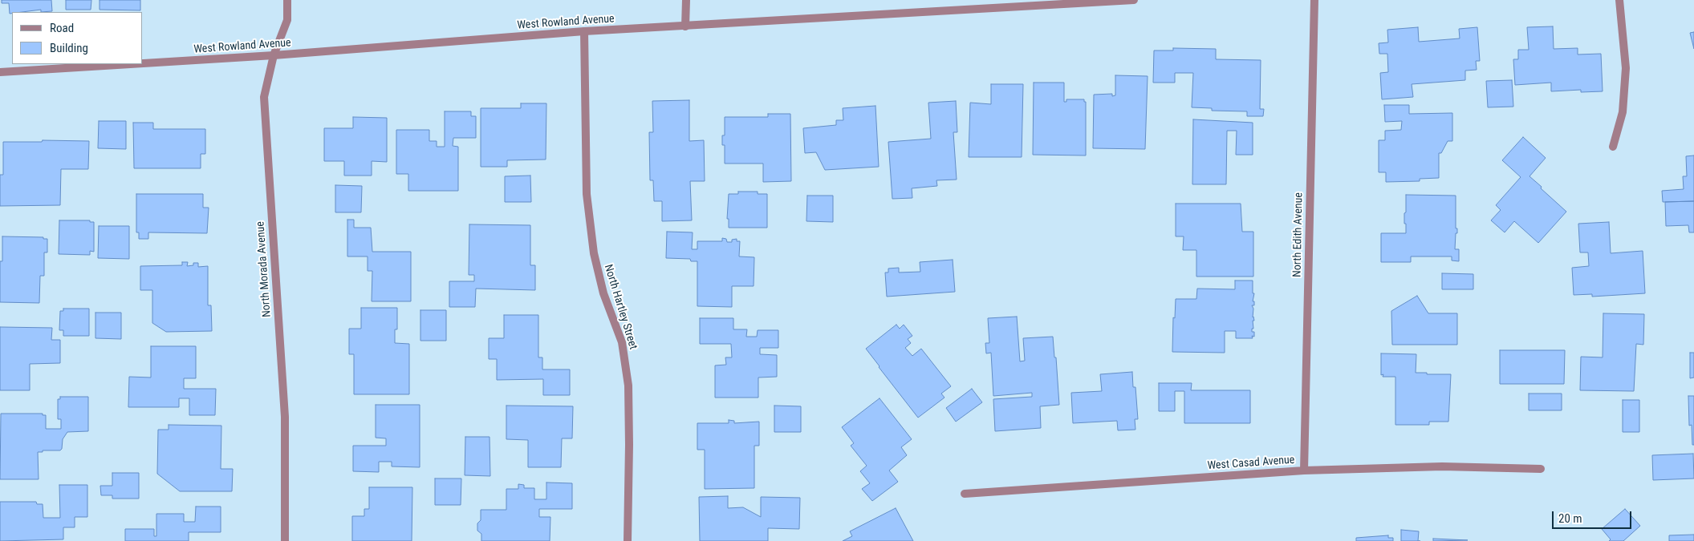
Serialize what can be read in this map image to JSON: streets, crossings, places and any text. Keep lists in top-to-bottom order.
{
  "streets": {
    "street": [
      "West Rowland Avenue",
      "North Edith Avenue",
      "North Morada Avenue",
      "North Hartley Street",
      "West Casad Avenue"
    ]
  },
  "crossings": [
    ["West Rowland Avenue", "North Morada Avenue"],
    ["West Rowland Avenue", "North Hartley Street"],
    ["North Edith Avenue", "West Casad Avenue"]
  ],
  "legend": ["Road", "Building"],
  "scale_bar": "20 m"
}
